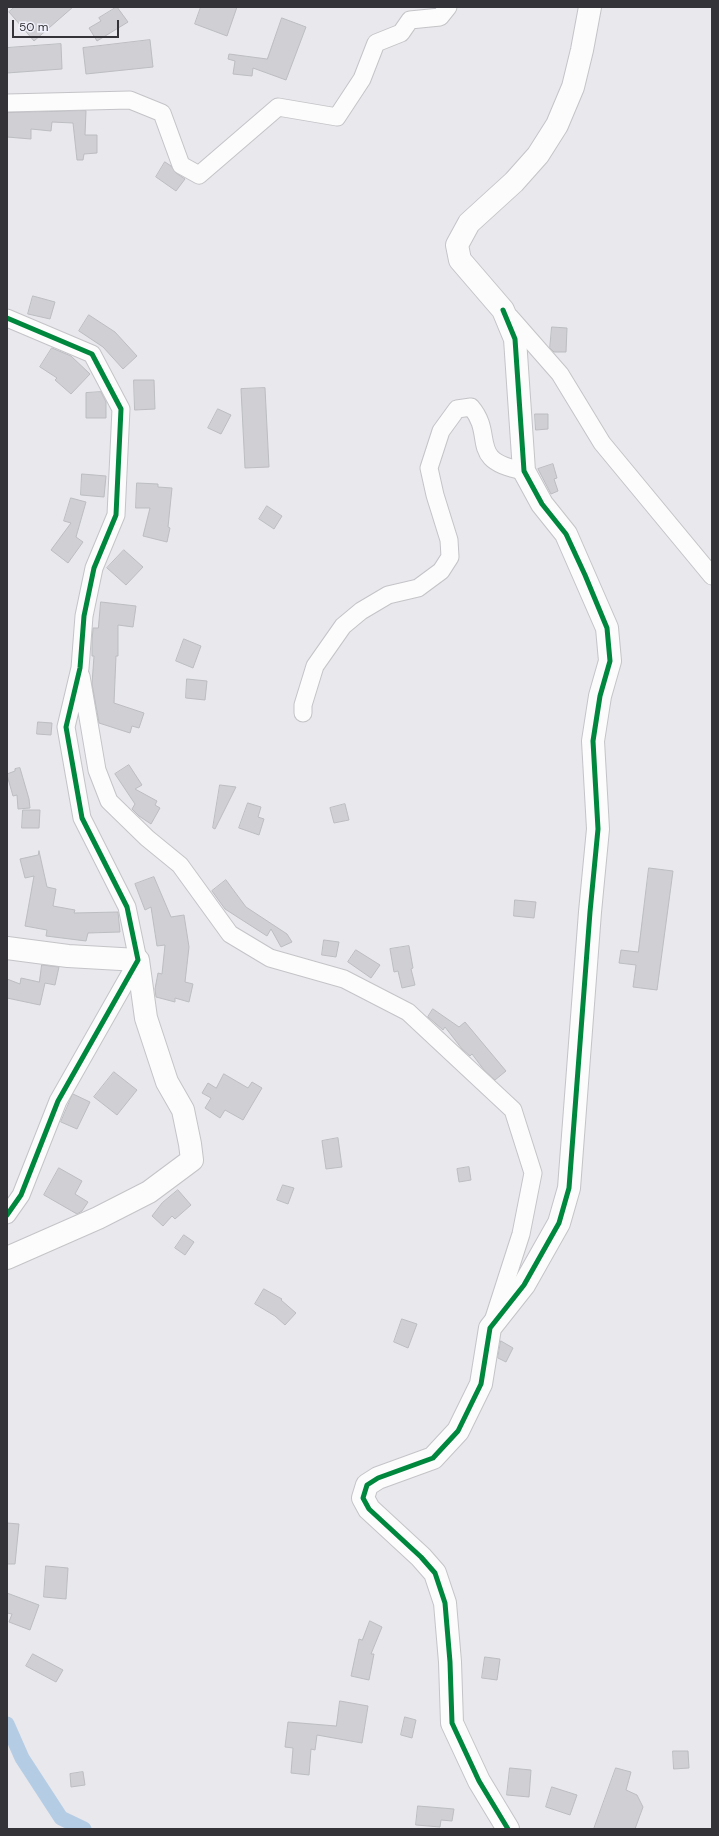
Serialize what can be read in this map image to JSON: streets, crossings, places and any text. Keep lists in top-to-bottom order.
{
  "scale_bar": "50 m"
}
